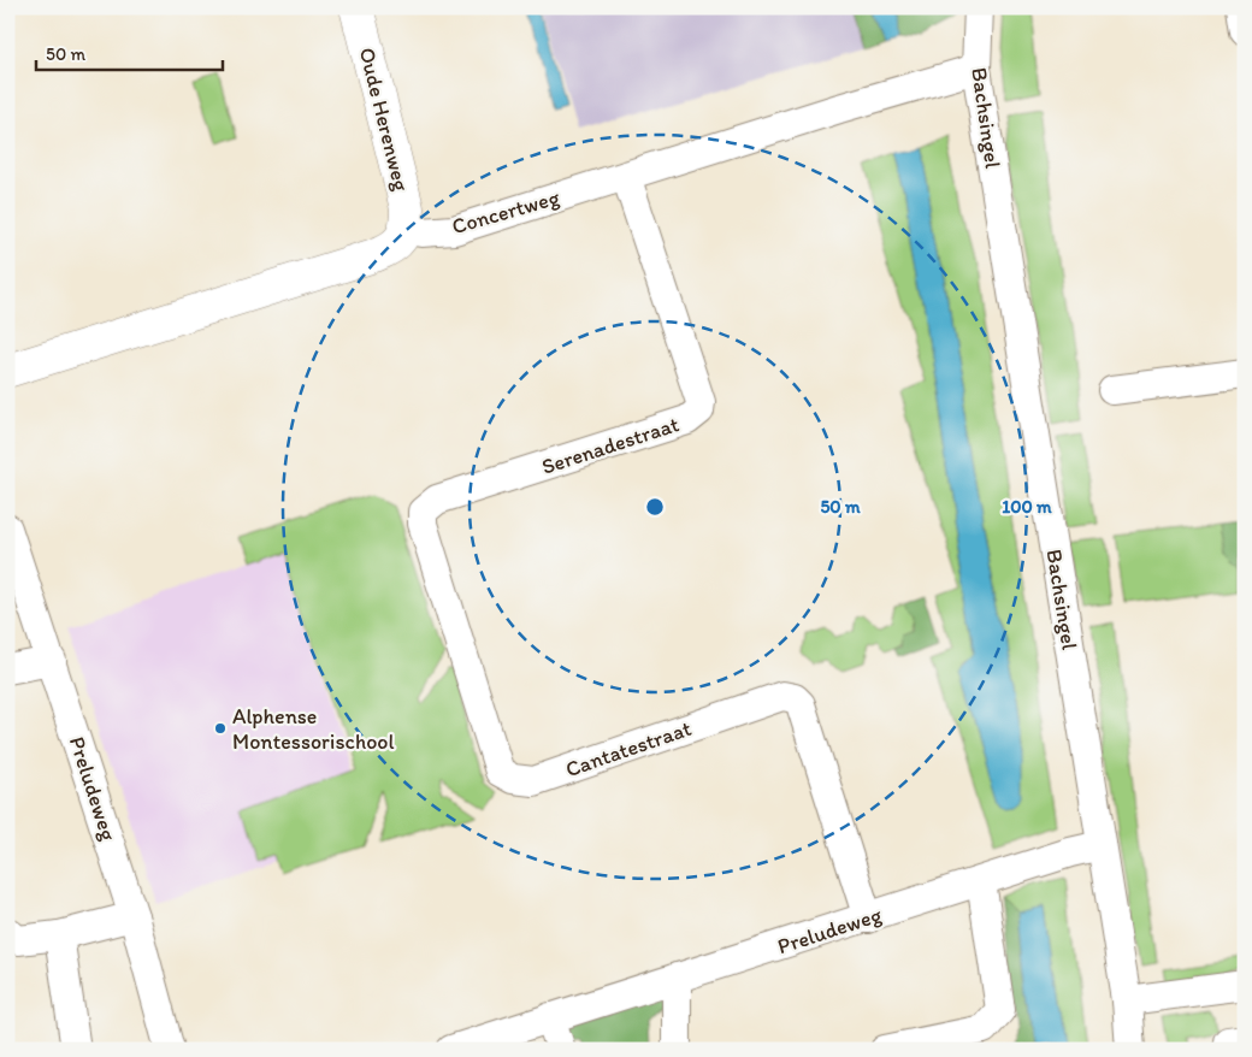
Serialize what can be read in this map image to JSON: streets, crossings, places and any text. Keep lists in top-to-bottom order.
{
  "streets": {
    "street": [
      "Bachsingel",
      "Oude Herenweg",
      "Concertweg",
      "Serenadestraat",
      "Cantatestraat",
      "Preludeweg"
    ]
  },
  "crossings": [
    ["Bachsingel", "Concertweg"],
    ["Bachsingel", "Preludeweg"],
    ["Oude Herenweg", "Concertweg"],
    ["Concertweg", "Serenadestraat"],
    ["Serenadestraat", "Cantatestraat"],
    ["Cantatestraat", "Preludeweg"]
  ],
  "places": ["Alphense Montessorischool"],
  "scale_bar": "50 m",
  "rings": ["50 m", "100 m"]
}
